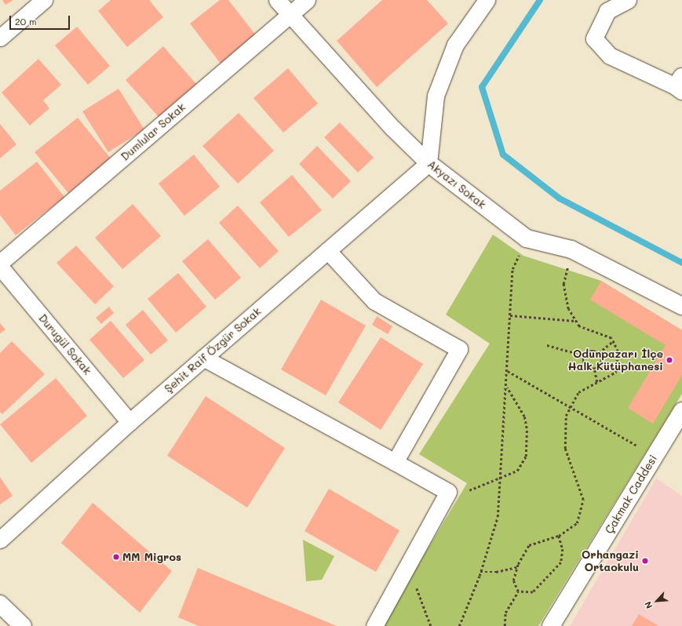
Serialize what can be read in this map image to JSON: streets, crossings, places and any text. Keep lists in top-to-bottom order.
{
  "streets": {
    "street": [
      "Dumlular Sokak",
      "Akyazı Sokak",
      "Durugül Sokak",
      "Şehit Raif Özgür Sokak",
      "Çakmak Caddesi"
    ]
  },
  "crossings": [
    ["Dumlular Sokak", "Akyazı Sokak"],
    ["Akyazı Sokak", "Şehit Raif Özgür Sokak"],
    ["Durugül Sokak", "Şehit Raif Özgür Sokak"]
  ],
  "places": ["Odunpazarı İlçe Halk Kütüphanesi", "MM Migros", "Orhangazi Ortaokulu"],
  "scale_bar": "20 m",
  "north": "bottom left"
}
